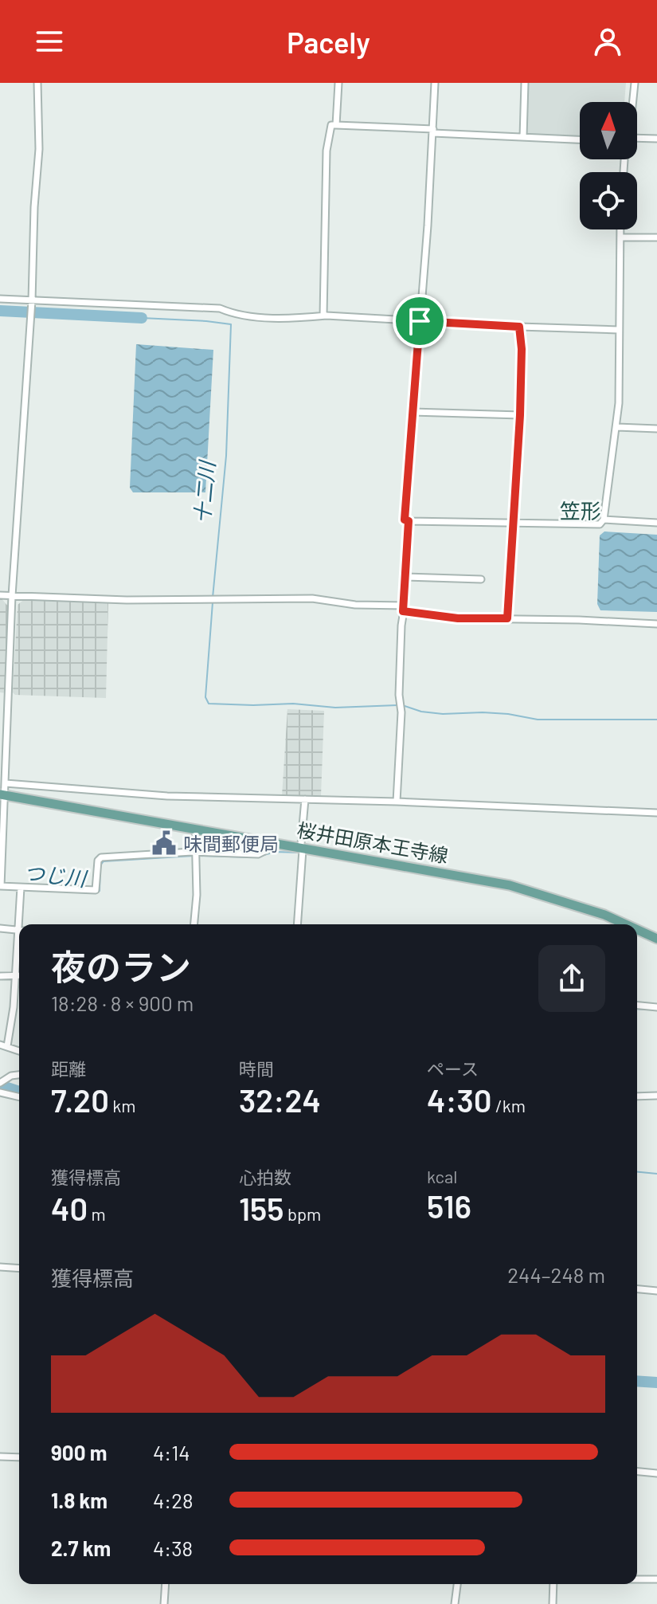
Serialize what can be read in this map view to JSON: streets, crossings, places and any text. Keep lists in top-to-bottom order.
{
  "streets": {
    "main road": ["桜井田原本王寺線"]
  },
  "districts": ["笠形"],
  "water": ["十二川", "つじ川"],
  "places": {
    "public building": ["味間郵便局"]
  },
  "north": "top",
  "page": {
    "header": "Pacely",
    "heading": ["夜のラン", "18:28 · 8 × 900 m"],
    "stats": [
      ["距離", "7.20 km"],
      ["時間", "32:24"],
      ["ペース", "4:30 /km"],
      ["獲得標高", "40 m"],
      ["心拍数", "155 bpm"],
      ["kcal", "516"]
    ],
    "chart": ["獲得標高", "244–248 m"],
    "list": [
      {
        "name": "900 m",
        "note": "4:14"
      },
      {
        "name": "1.8 km",
        "note": "4:28"
      },
      {
        "name": "2.7 km",
        "note": "4:38"
      }
    ]
  }
}
